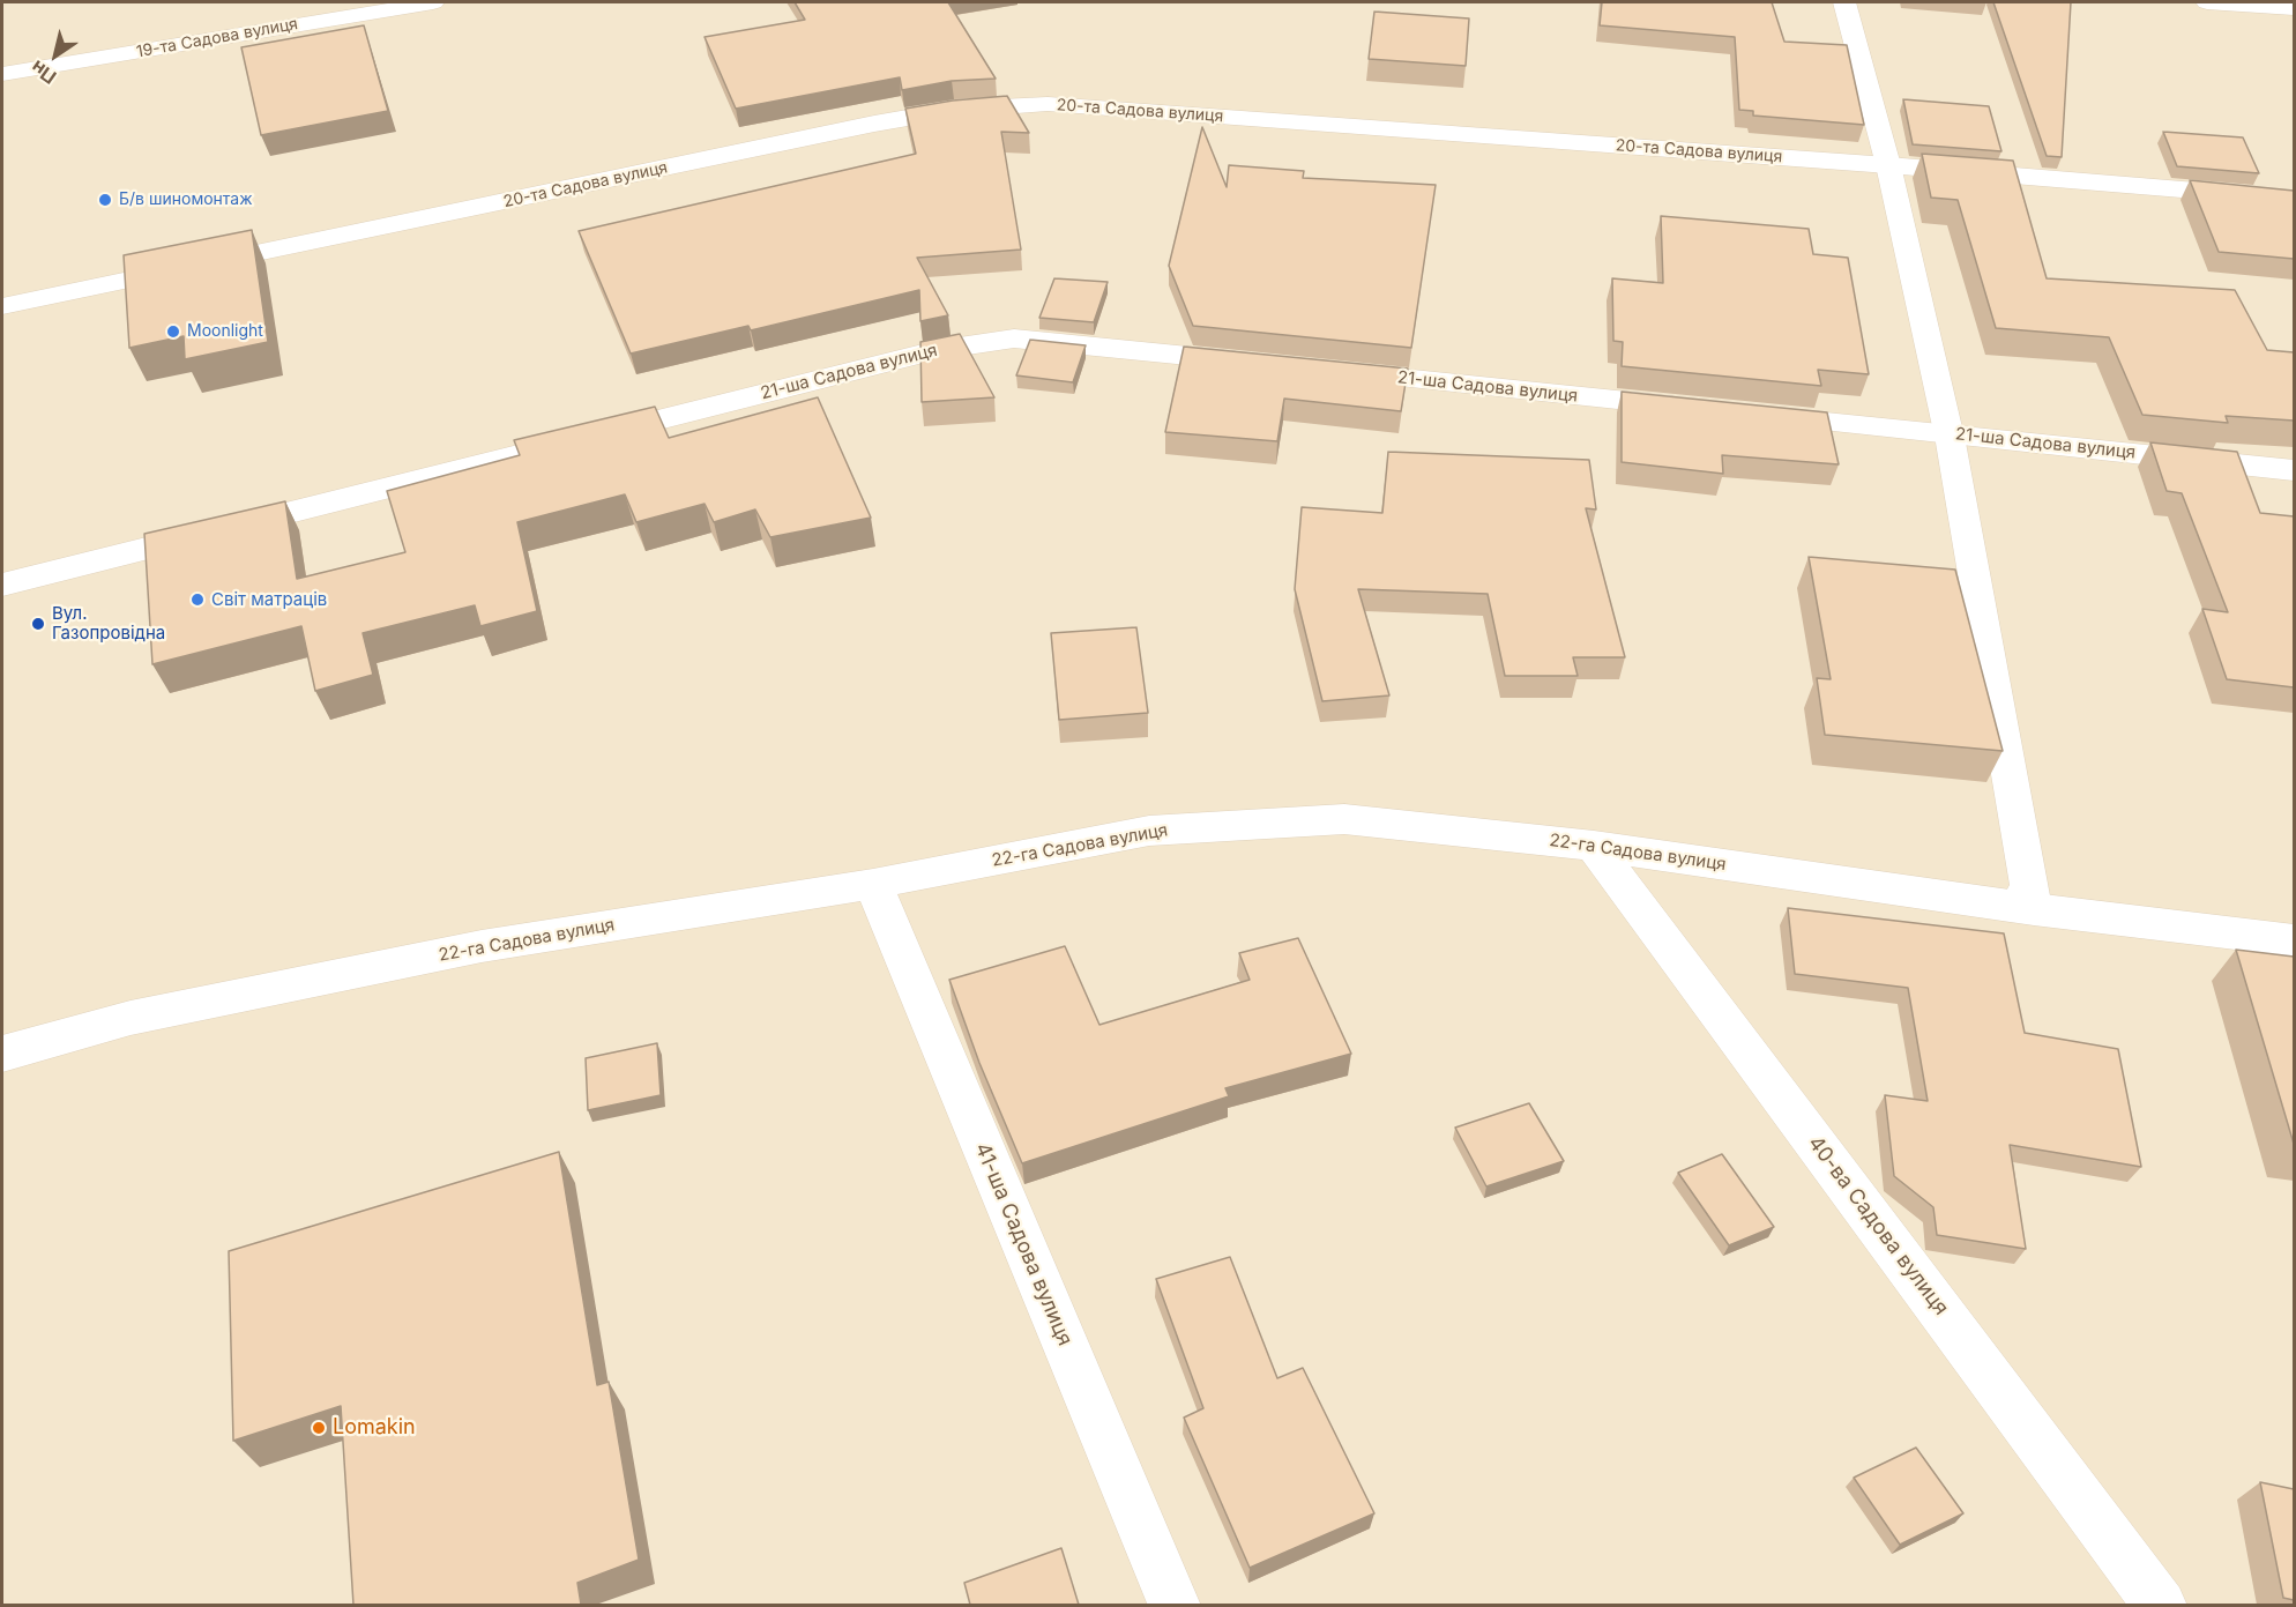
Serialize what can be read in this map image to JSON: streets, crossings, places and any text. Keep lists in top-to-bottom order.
{
  "streets": {
    "street": [
      "19-та Садова вулиця",
      "20-та Садова вулиця",
      "21-ша Садова вулиця",
      "22-га Садова вулиця",
      "40-ва Садова вулиця",
      "41-ша Садова вулиця"
    ]
  },
  "crossings": [
    ["22-га Садова вулиця", "40-ва Садова вулиця"],
    ["22-га Садова вулиця", "41-ша Садова вулиця"]
  ],
  "places": [
    "Б/в шиномонтаж",
    "Moonlight",
    "Світ матраців",
    "Вул. Газопровідна",
    "Lomakin"
  ],
  "north": "bottom left"
}
